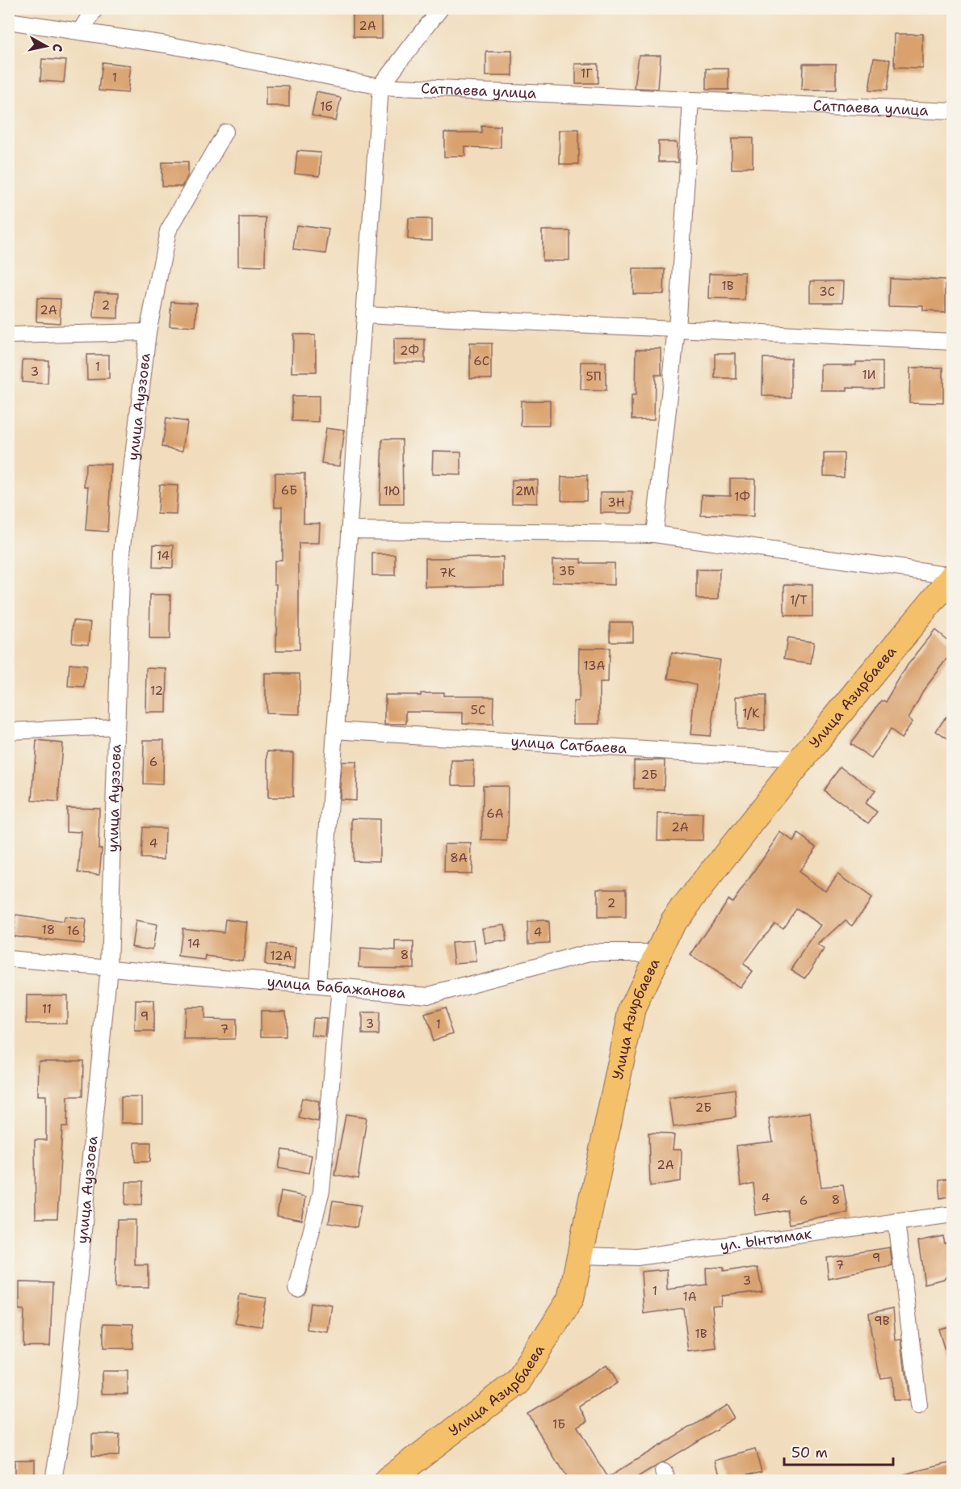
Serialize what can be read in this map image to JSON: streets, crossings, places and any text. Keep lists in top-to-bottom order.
{
  "streets": {
    "main road": ["Улица Азирбаева"],
    "street": [
      "Сатпаева улица",
      "улица Ауэзова",
      "улица Сатбаева",
      "улица Бабажанова",
      "ул. Ынтымак"
    ]
  },
  "crossings": [
    ["улица Ауэзова", "улица Бабажанова"],
    ["Улица Азирбаева", "улица Сатбаева"],
    ["Улица Азирбаева", "улица Бабажанова"],
    ["Улица Азирбаева", "ул. Ынтымак"]
  ],
  "house_numbers": [
    "2А",
    "1Г",
    "1",
    "1б",
    "1В",
    "3С",
    "2",
    "2А",
    "2Ф",
    "6С",
    "1",
    "3",
    "1И",
    "5П",
    "6Б",
    "1Ю",
    "2M",
    "1Ф",
    "3H",
    "14",
    "3Б",
    "7К",
    "1/Т",
    "13А",
    "12",
    "5С",
    "1/К",
    "6",
    "2Б",
    "6А",
    "2А",
    "4",
    "8А",
    "2",
    "18",
    "16",
    "4",
    "14",
    "8",
    "12А",
    "11",
    "9",
    "3",
    "1",
    "7",
    "2Б",
    "2А",
    "4",
    "8",
    "6",
    "9",
    "7",
    "3",
    "1",
    "1А",
    "9В",
    "1В",
    "1Б"
  ],
  "scale_bar": "50 m",
  "north": "right"
}
